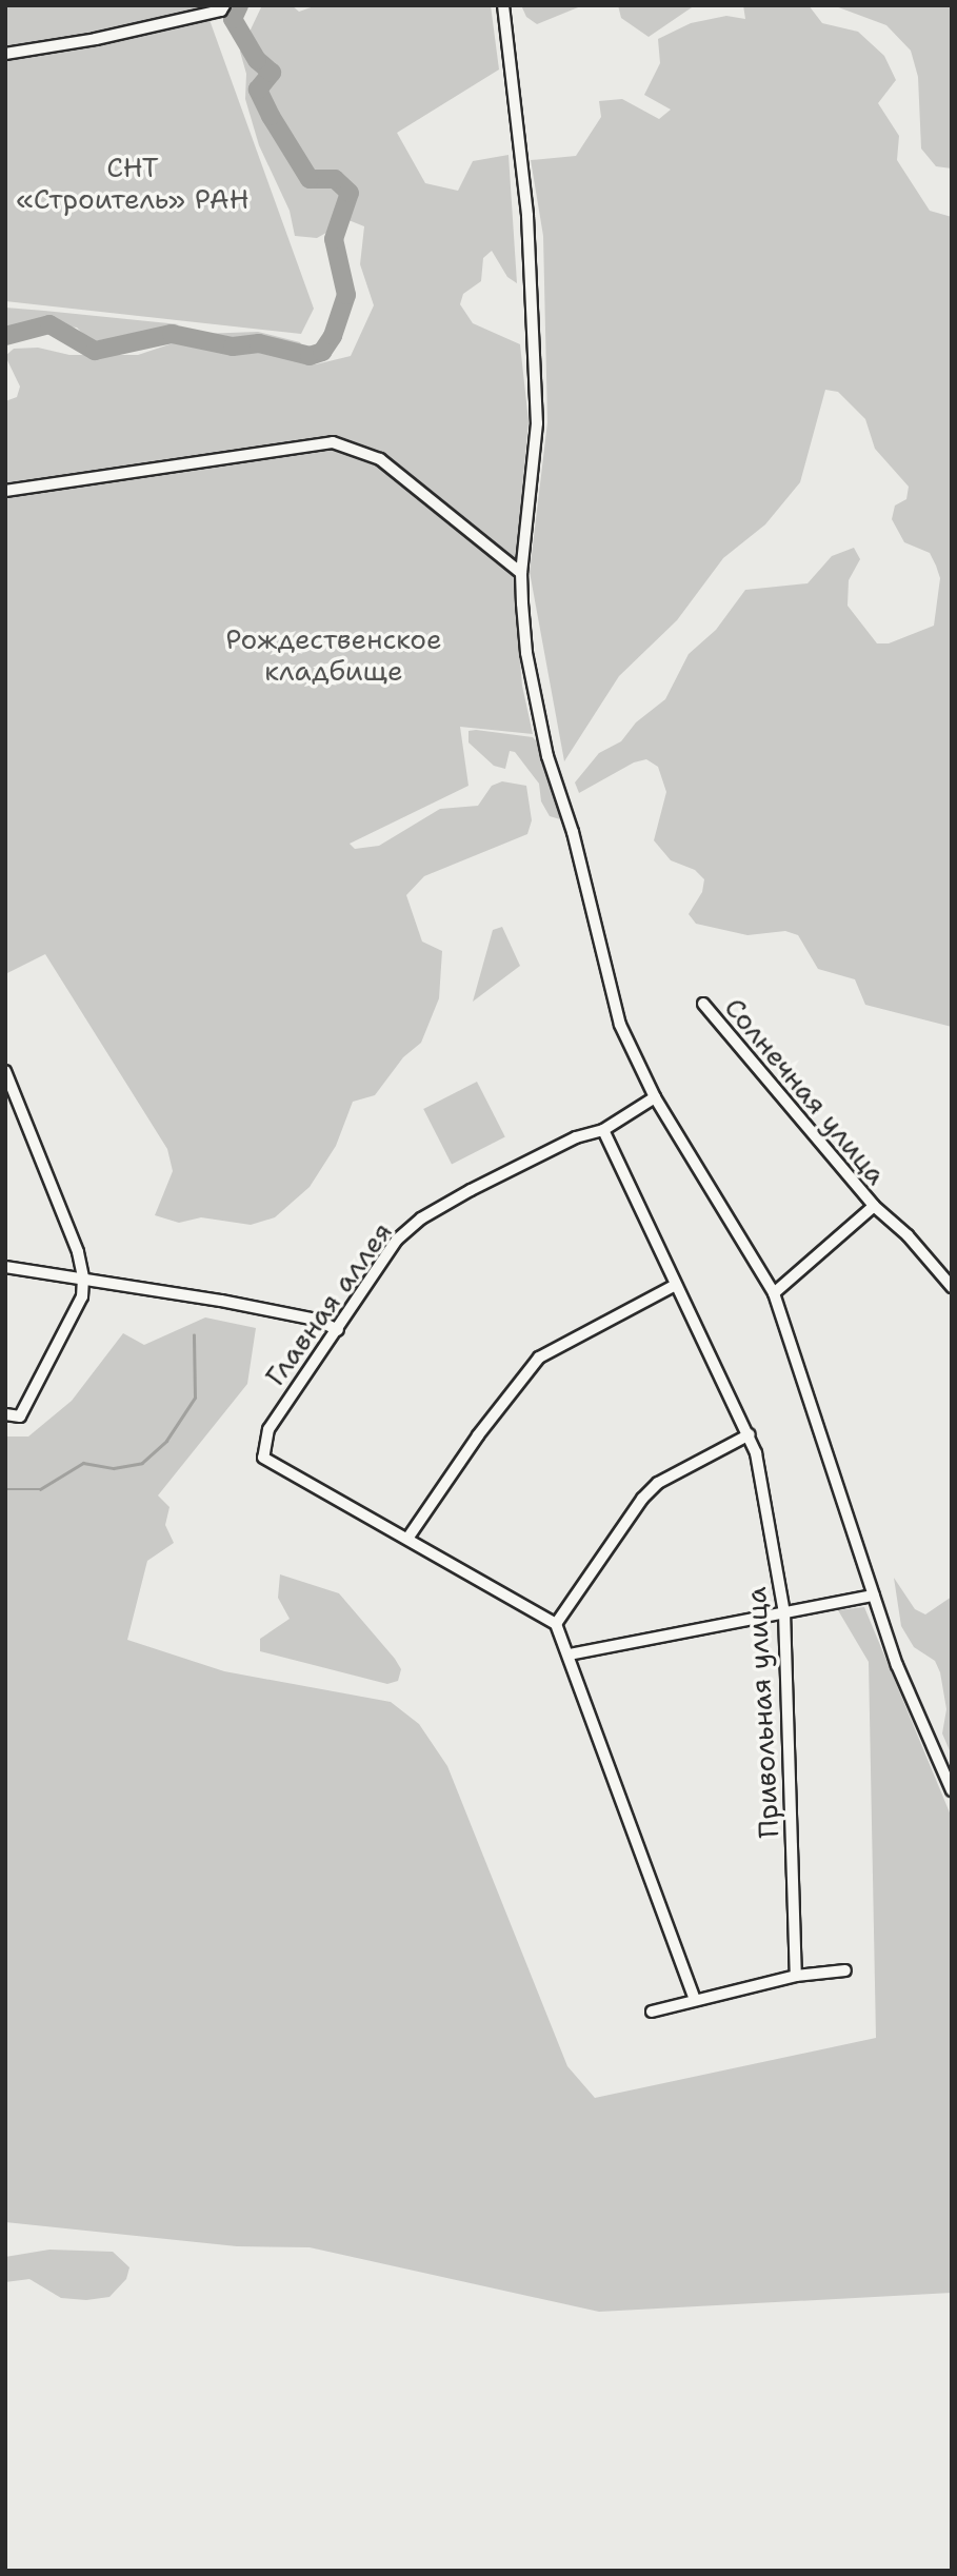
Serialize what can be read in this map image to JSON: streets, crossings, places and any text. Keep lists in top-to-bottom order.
{
  "streets": {
    "street": ["Солнечная улица", "Главная аллея", "Привольная улица"]
  },
  "crossings": [
    ["Главная аллея", "Привольная улица"]
  ],
  "parks": ["СНТ «Строитель» РАН", "Рождественское кладбище"]
}
